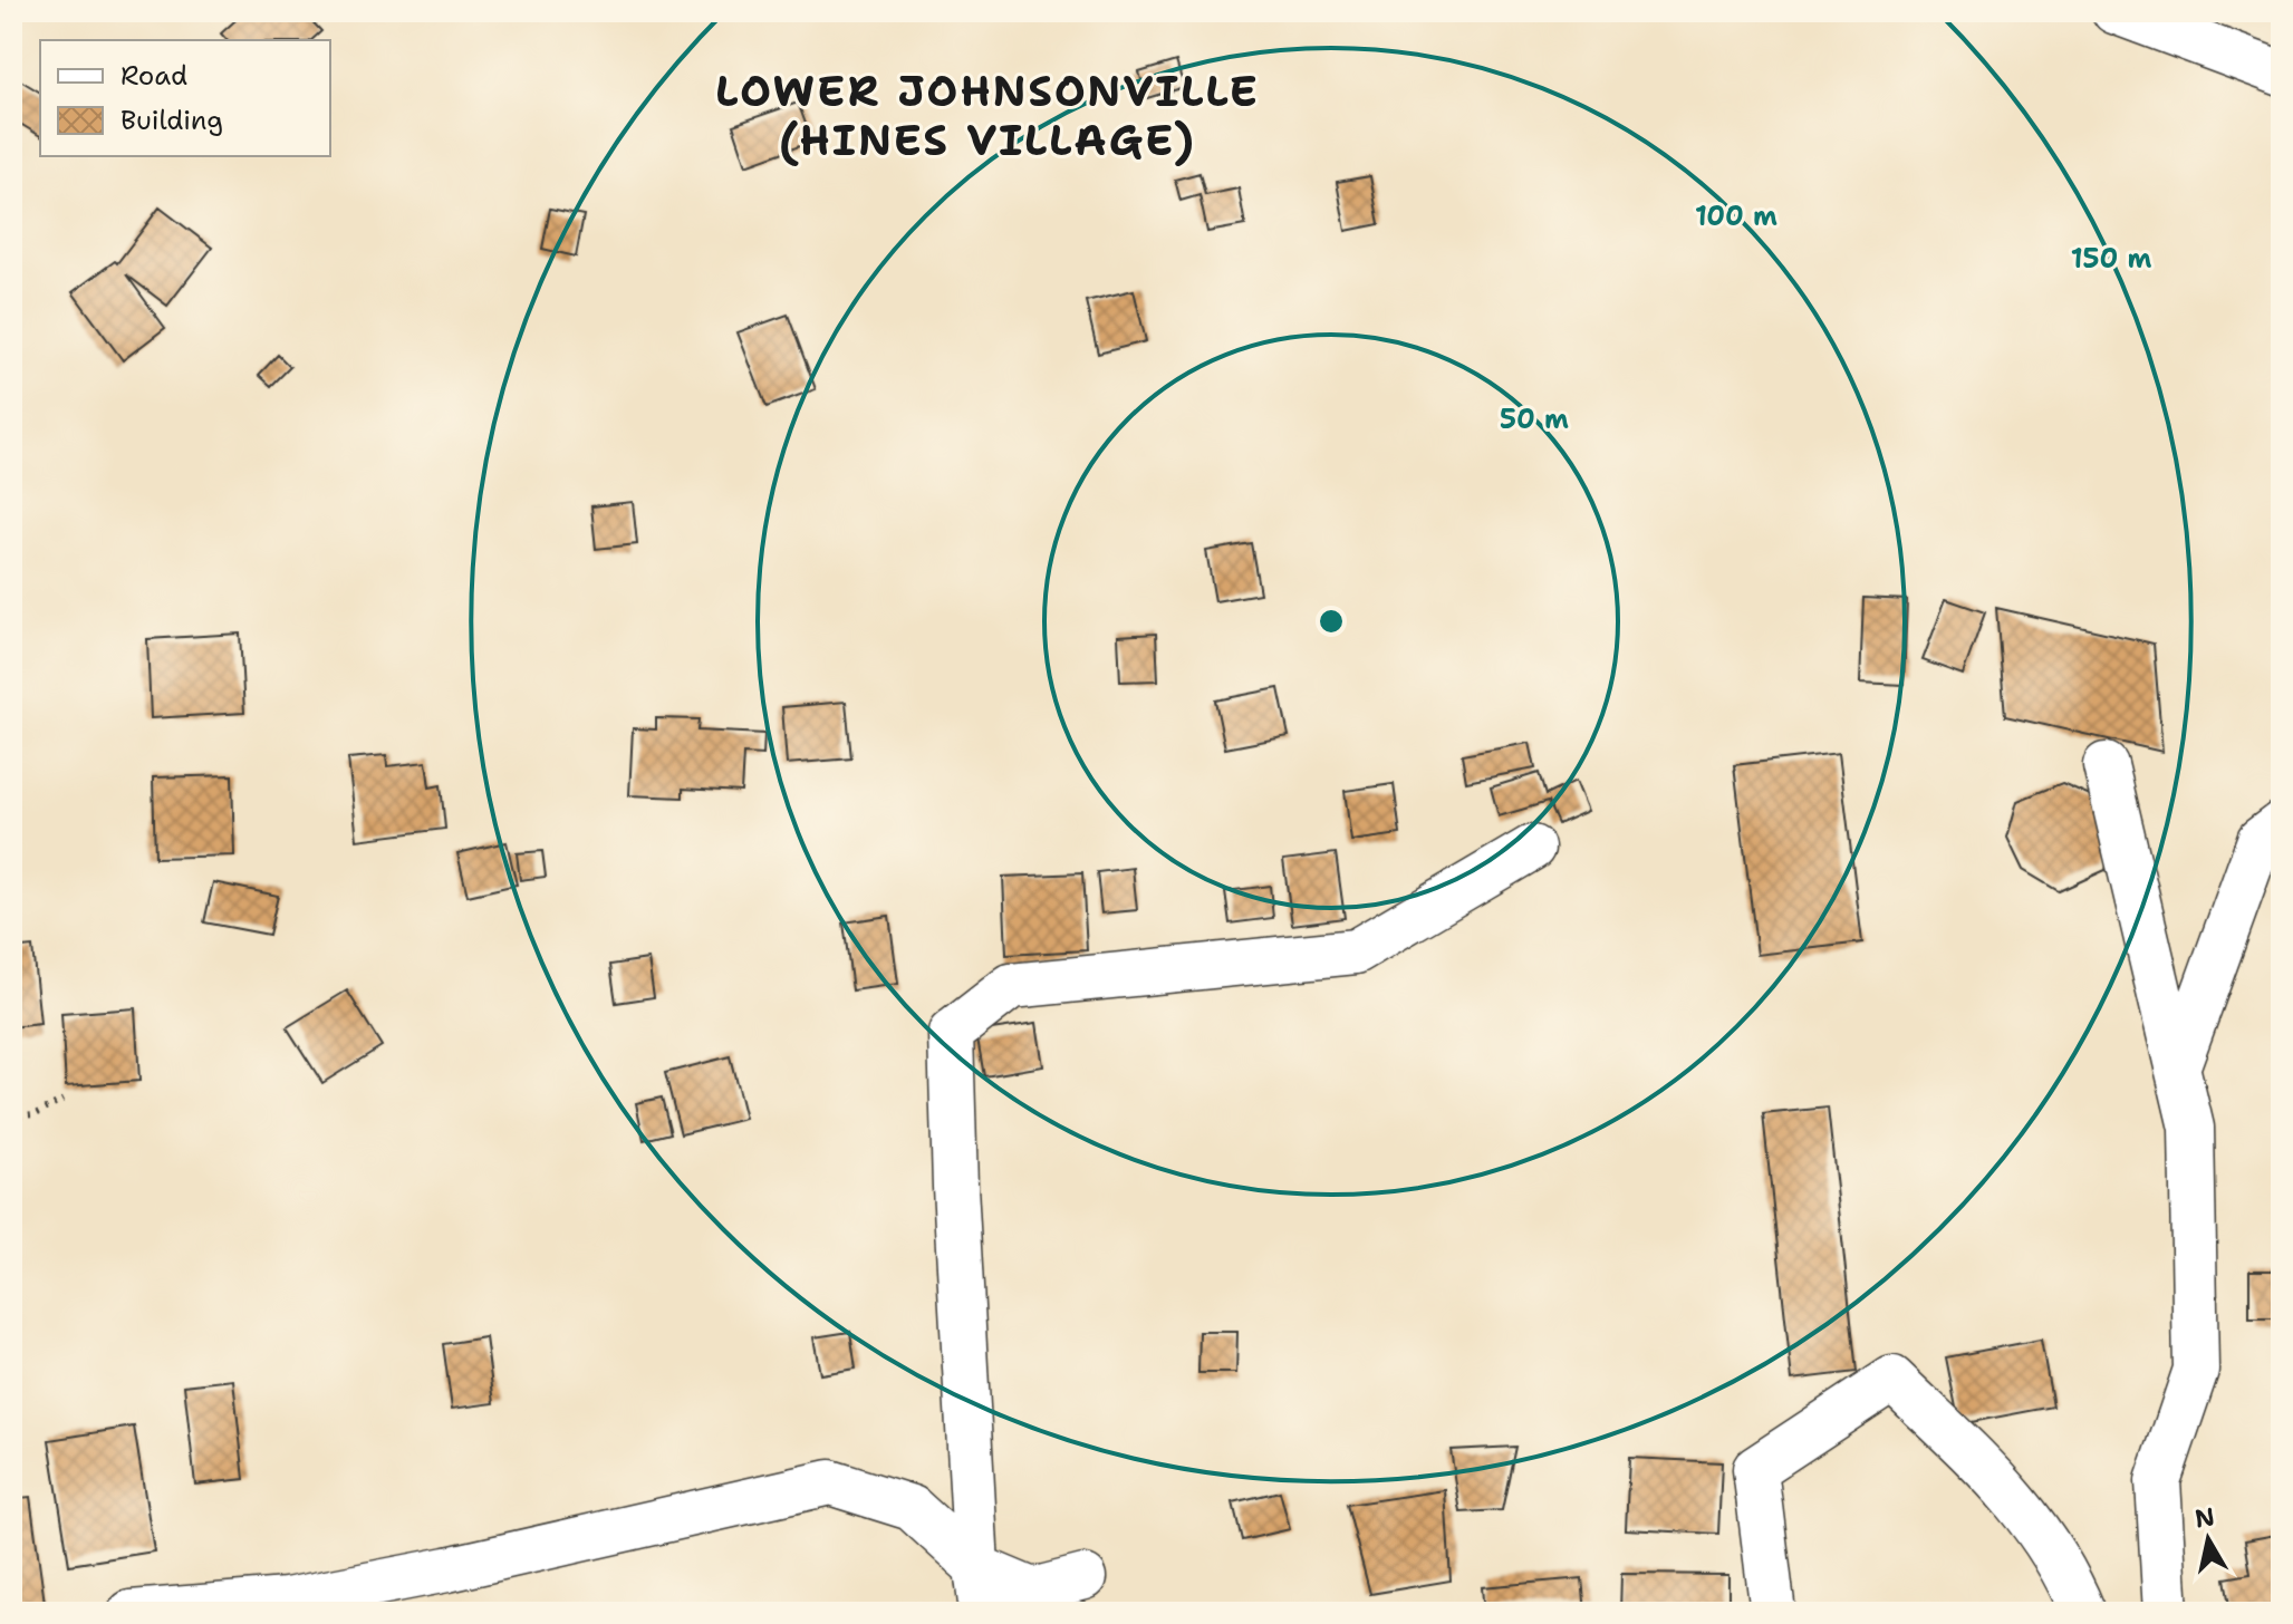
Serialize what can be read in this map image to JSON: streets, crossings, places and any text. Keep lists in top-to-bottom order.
{
  "districts": ["LOWER JOHNSONVILLE (HINES VILLAGE)"],
  "legend": ["Road", "Building"],
  "north": "top",
  "rings": ["100 m", "150 m", "50 m"]
}
